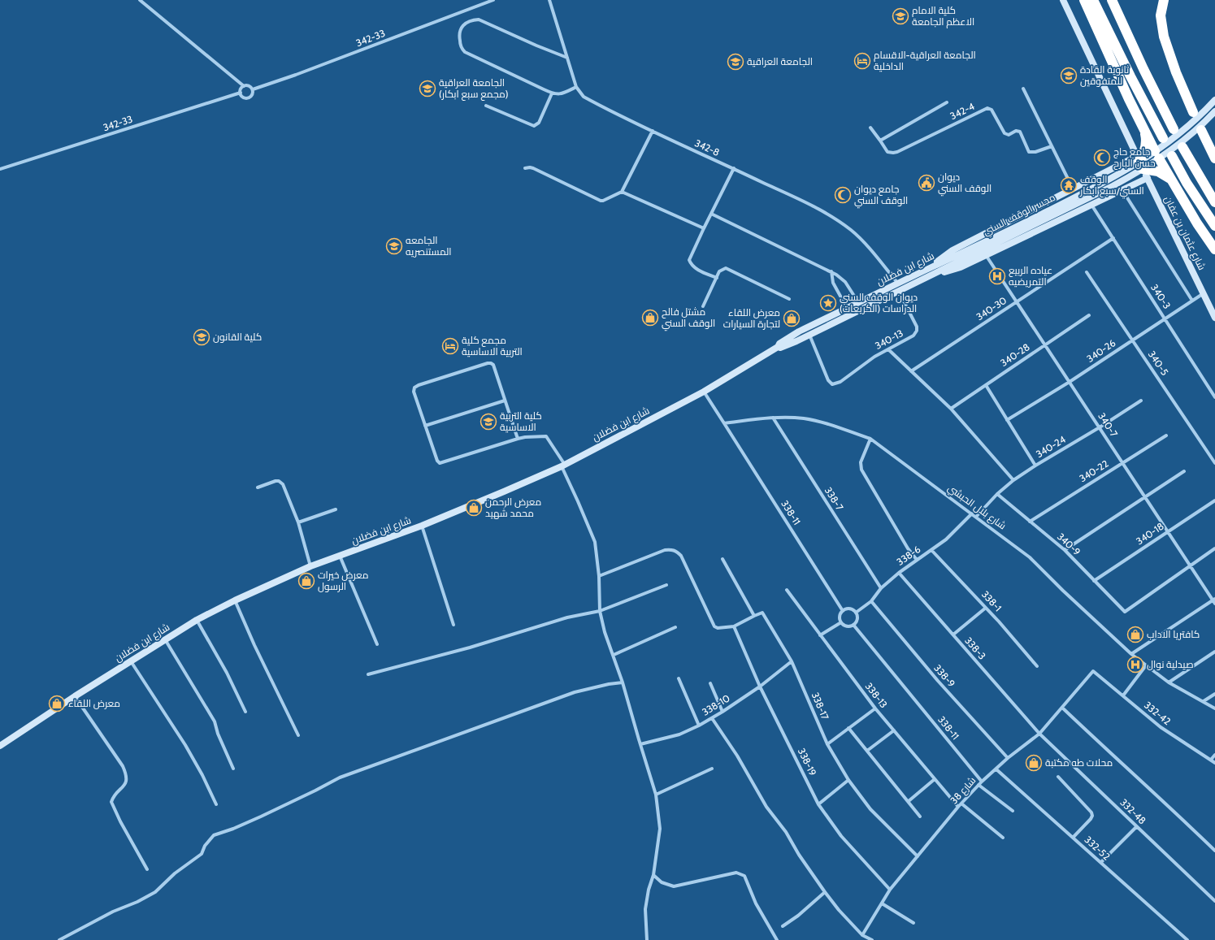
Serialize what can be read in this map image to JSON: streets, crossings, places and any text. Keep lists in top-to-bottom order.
{
  "streets": {
    "street": [
      "342-33",
      "342-4",
      "342-8",
      "مجسر الوقف السني",
      "شارع عثمان بن عفان",
      "شارع ابن فضلان",
      "340-3",
      "340-30",
      "340-13",
      "340-26",
      "340-28",
      "340-5",
      "340-7",
      "340-24",
      "340-22",
      "338-7",
      "شارع بلال الحبشي",
      "338-11",
      "340-18",
      "340-9",
      "338-6",
      "338-1",
      "338-3",
      "338-9",
      "338-13",
      "338-10",
      "338-17",
      "332-42",
      "338-19",
      "شارع 38",
      "332-48",
      "332-52"
    ]
  },
  "crossings": [
    ["342-8", "شارع ابن فضلان"],
    ["مجسر الوقف السني", "شارع عثمان بن عفان"],
    ["مجسر الوقف السني", "شارع ابن فضلان"],
    ["شارع عثمان بن عفان", "340-26"],
    ["شارع ابن فضلان", "340-13"],
    ["340-3", "340-30"],
    ["340-3", "340-26"],
    ["340-30", "340-7"],
    ["340-26", "340-5"],
    ["340-26", "340-7"],
    ["340-28", "340-7"],
    ["340-7", "340-24"],
    ["340-7", "340-22"],
    ["340-7", "340-18"],
    ["340-7", "340-9"],
    ["340-24", "شارع بلال الحبشي"],
    ["340-24", "340-9"],
    ["340-22", "340-9"],
    ["338-7", "شارع بلال الحبشي"],
    ["338-7", "338-6"],
    ["شارع بلال الحبشي", "338-11"],
    ["شارع بلال الحبشي", "338-6"],
    ["338-11", "338-6"],
    ["338-11", "شارع 38"],
    ["340-18", "340-9"],
    ["338-6", "338-1"],
    ["338-6", "338-3"],
    ["338-6", "338-9"],
    ["338-3", "شارع 38"],
    ["338-3", "332-48"],
    ["338-9", "شارع 38"],
    ["338-13", "شارع 38"],
    ["338-10", "338-17"],
    ["338-10", "338-19"],
    ["338-17", "شارع 38"],
    ["332-42", "شارع 38"],
    ["338-19", "شارع 38"],
    ["شارع 38", "332-48"],
    ["شارع 38", "332-52"]
  ],
  "places": {
    "school or university": [
      "كلية الامام الاعظم الجامعة",
      "الجامعة العراقية",
      "ثانوية القادة للمتفوقين",
      "الجامعة العراقية (مجمع سبع ابكار)",
      "الجامعه المستنصريه",
      "كلية القانون",
      "كلية التربية الاساسية"
    ],
    "hotel": ["الجامعة العراقية-الاقسام الداخلية", "مجمع كلية التربية الاساسية"],
    "mosque": ["جامع حاج حسن البارح", "جامع ديوان الوقف السني"],
    "public building": ["ديوان الوقف السني"],
    "temple": ["الوقف السني/سبع ابكار"],
    "hospital": ["عياده الربيع التمريضيه", "صيدلية نوال"],
    "place": ["ديوان الوقف السني الدراسات (الكريعات)"],
    "shop": [
      "مشتل فالح الوقف السني",
      "معرض اللقاء لتجارة السيارات",
      "معرض الرحمن محمد شهيد",
      "معرض خيرات الرسول",
      "كافتريا الاداب",
      "معرض اللقاء",
      "محلات طه مكتبة"
    ]
  }
}
